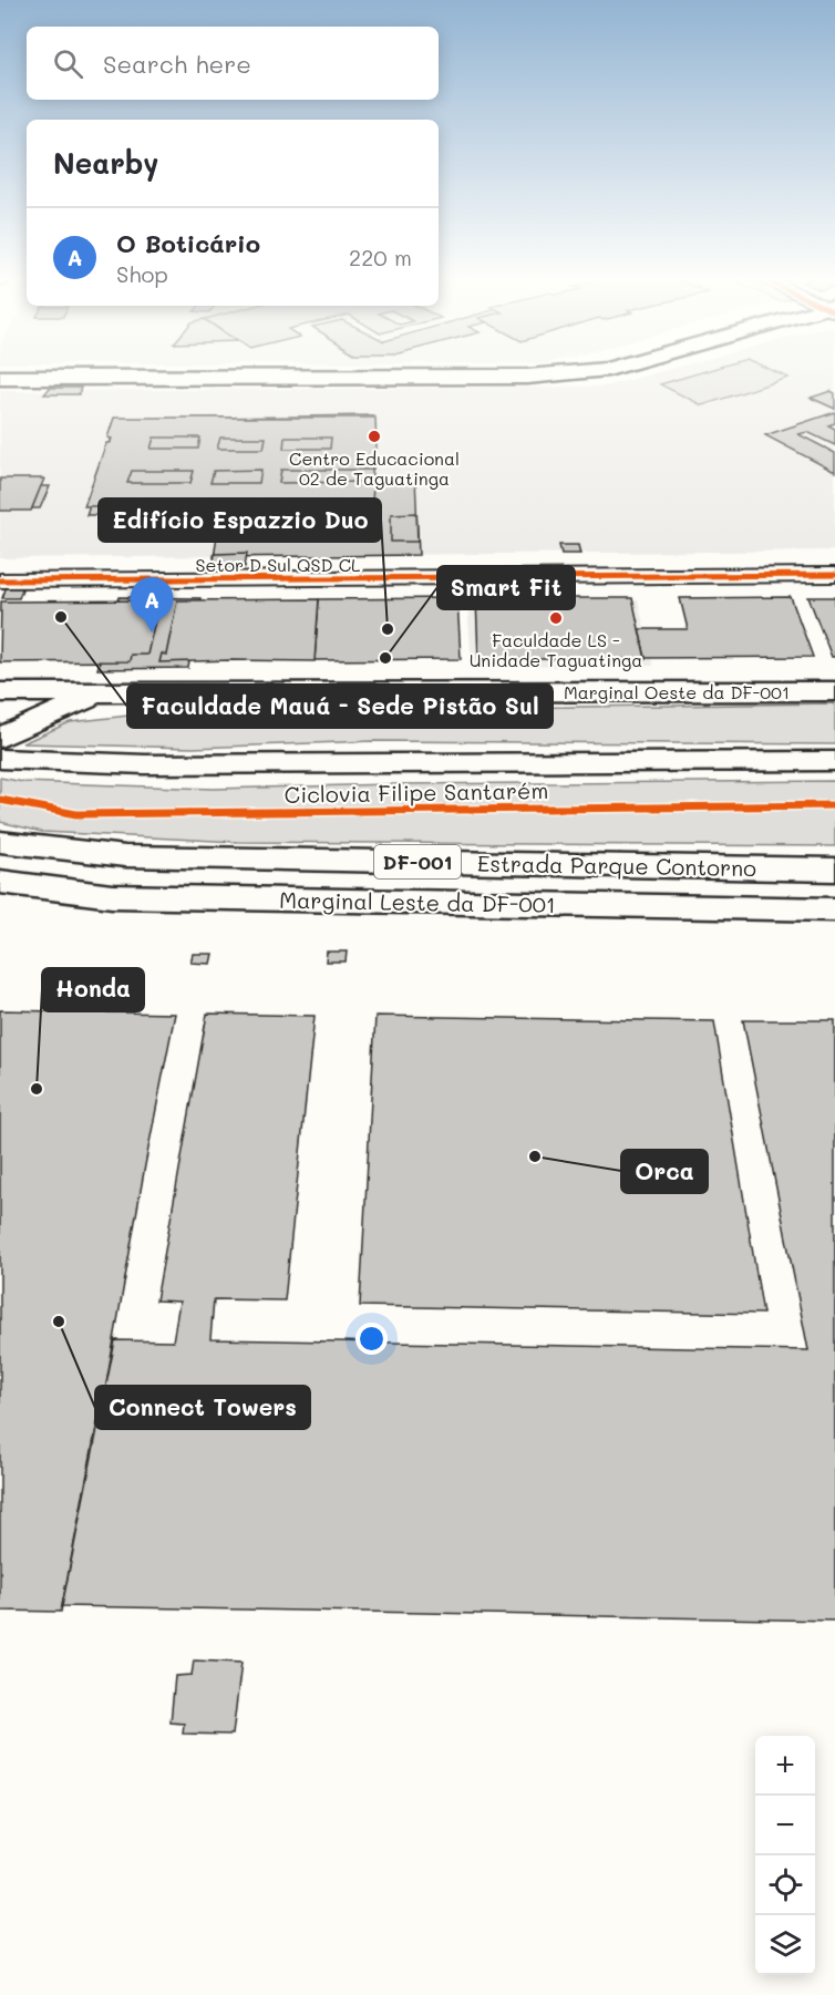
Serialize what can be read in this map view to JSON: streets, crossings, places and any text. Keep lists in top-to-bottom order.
{
  "streets": {
    "main road": [
      "Marginal Oeste da DF-001",
      "DF-001",
      "Estrada Parque Contorno",
      "Marginal Leste da DF-001"
    ],
    "street": ["Setor D Sul QSD CL"],
    "cycle path": ["Ciclovia Filipe Santarém"]
  },
  "places": [
    "Centro Educacional 02 de Taguatinga",
    "Faculdade Mauá - Sede Pistão Sul",
    "Faculdade LS - Unidade Taguatinga",
    "Edifício Espazzio Duo",
    "Smart Fit",
    "Honda",
    "Orca",
    "Connect Towers"
  ],
  "page": {
    "search": "Search here",
    "heading": "Nearby",
    "list": [
      {
        "mark": "A",
        "name": "O Boticário",
        "note": "Shop",
        "value": "220 m"
      }
    ],
    "pins": "A",
    "map_buttons": ["+", "−"]
  }
}
